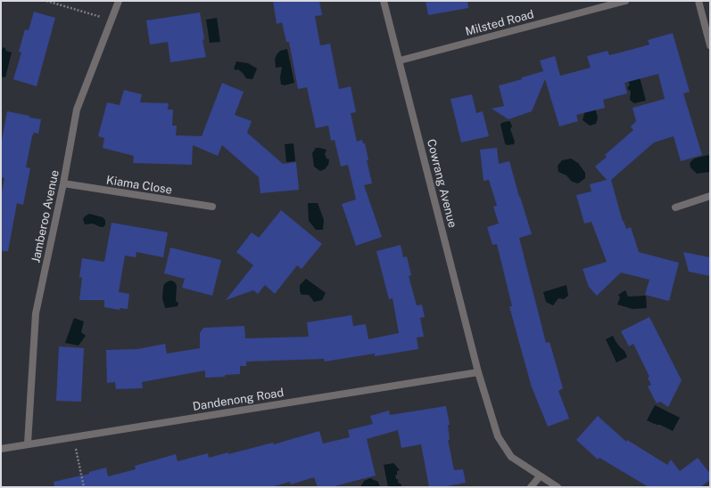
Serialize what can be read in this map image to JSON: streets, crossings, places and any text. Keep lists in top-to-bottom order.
{
  "streets": {
    "street": [
      "Milsted Road",
      "Cowrang Avenue",
      "Kiama Close",
      "Jamberoo Avenue",
      "Dandenong Road"
    ]
  },
  "crossings": [
    ["Milsted Road", "Cowrang Avenue"],
    ["Cowrang Avenue", "Dandenong Road"],
    ["Kiama Close", "Jamberoo Avenue"],
    ["Jamberoo Avenue", "Dandenong Road"]
  ]
}
